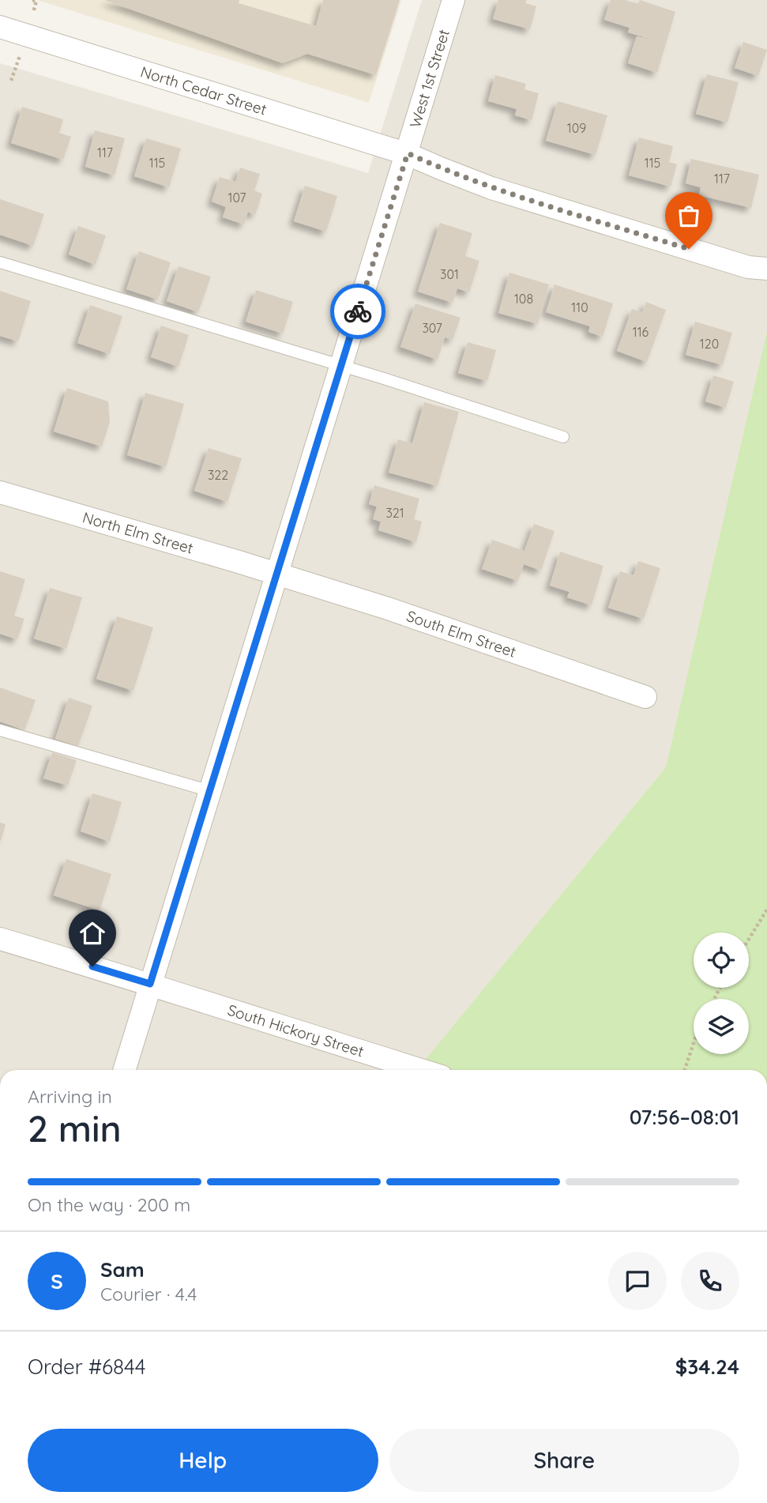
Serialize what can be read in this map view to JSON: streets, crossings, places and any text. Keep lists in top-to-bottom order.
{
  "streets": {
    "street": [
      "West 1st Street",
      "North Cedar Street",
      "North Elm Street",
      "South Elm Street",
      "South Hickory Street"
    ]
  },
  "crossings": [
    ["West 1st Street", "North Cedar Street"],
    ["West 1st Street", "North Elm Street"],
    ["West 1st Street", "South Elm Street"],
    ["West 1st Street", "South Hickory Street"],
    ["North Elm Street", "South Elm Street"]
  ],
  "house_numbers": [
    "109",
    "117",
    "115",
    "115",
    "117",
    "107",
    "301",
    "108",
    "110",
    "307",
    "116",
    "120",
    "322",
    "321"
  ],
  "page": {
    "heading": ["2 min", "Arriving in", "07:56–08:01"],
    "panel": [
      "Sam",
      "Courier · 4.4",
      "Order #6844",
      "$34.24"
    ],
    "bar": "On the way · 200 m",
    "round": "S",
    "buttons": ["Help", "Share"]
  }
}
